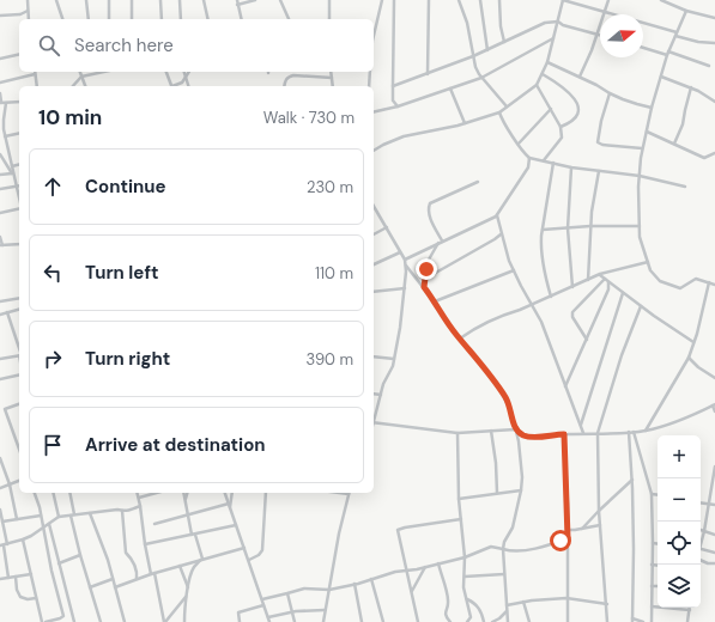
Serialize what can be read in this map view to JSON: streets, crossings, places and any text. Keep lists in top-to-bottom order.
{
  "north": "right",
  "page": {
    "search": "Search here",
    "heading": ["10 min", "Walk · 730 m"],
    "list": [
      ["Continue", "230 m"],
      ["Turn left", "110 m"],
      ["Turn right", "390 m"],
      "Arrive at destination"
    ],
    "map_buttons": ["+", "−"]
  }
}
